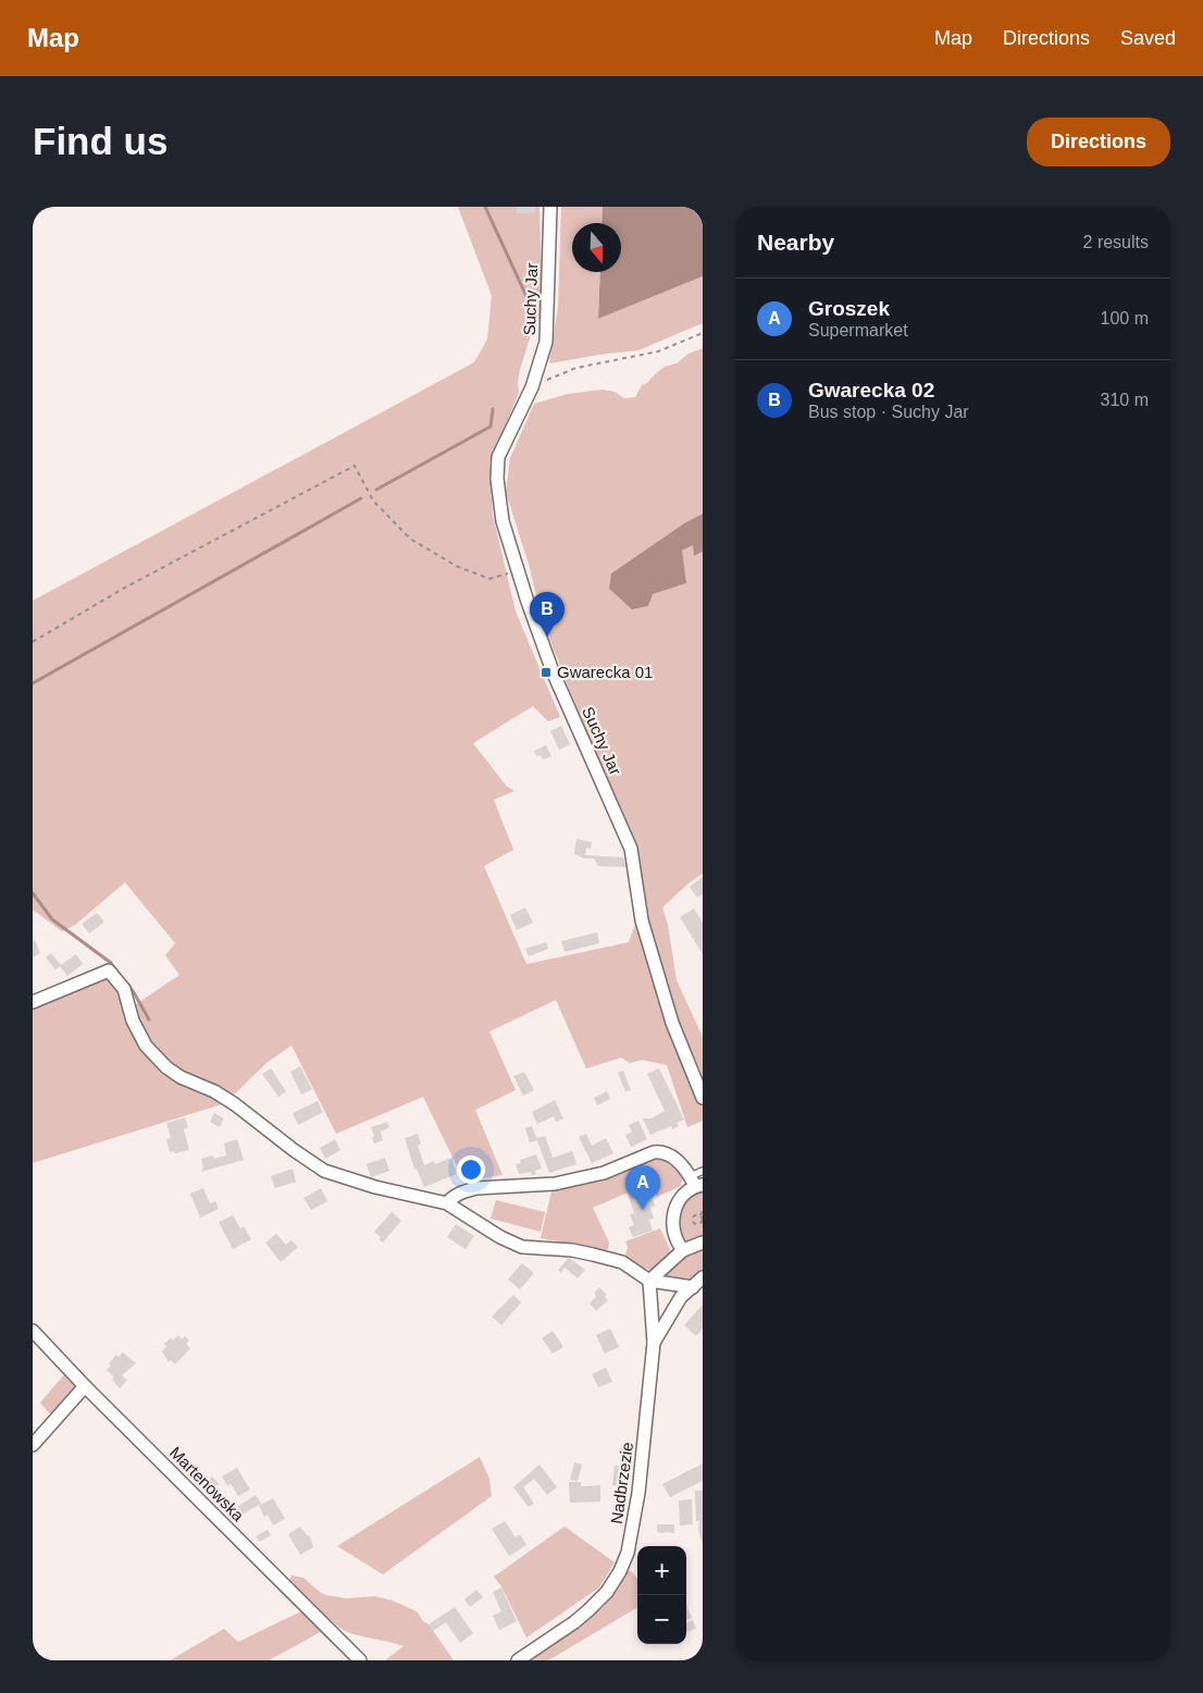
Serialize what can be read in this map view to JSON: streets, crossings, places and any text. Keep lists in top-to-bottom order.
{
  "streets": {
    "street": ["Suchy Jar", "Nadbrzezie", "Martenowska"]
  },
  "places": {
    "transit": ["Gwarecka 01"]
  },
  "north": "bottom",
  "page": {
    "header": "Map",
    "nav": ["Map", "Directions", "Saved"],
    "buttons": "Directions",
    "title": "Find us",
    "heading": ["Nearby", "2 results"],
    "list": [
      {
        "mark": "A",
        "name": "Groszek",
        "note": "Supermarket",
        "value": "100 m"
      },
      {
        "mark": "B",
        "name": "Gwarecka 02",
        "note": "Bus stop · Suchy Jar",
        "value": "310 m"
      }
    ],
    "pins": ["B", "A"],
    "map_buttons": ["+", "−"]
  }
}
